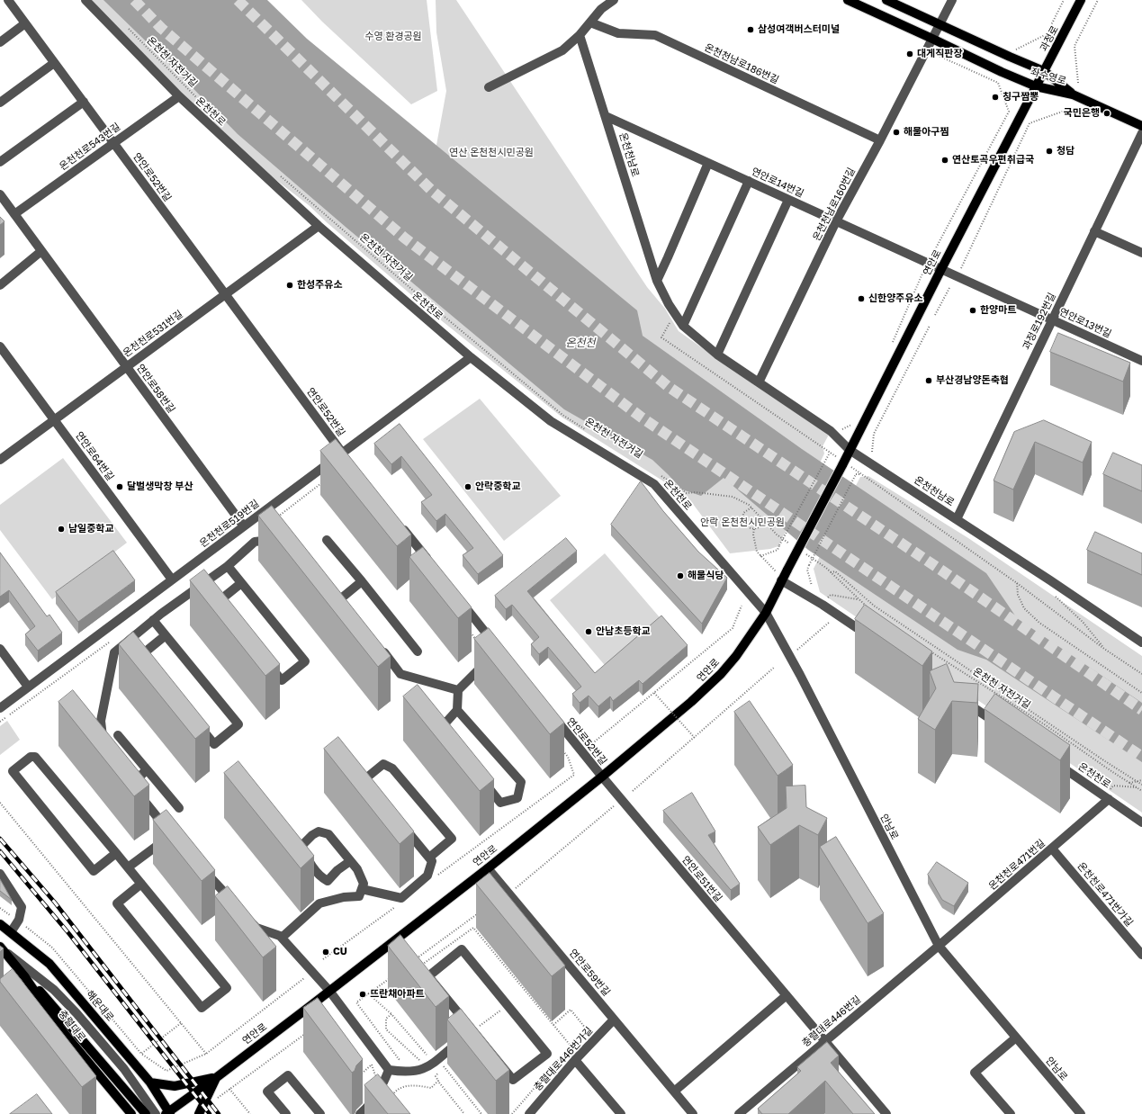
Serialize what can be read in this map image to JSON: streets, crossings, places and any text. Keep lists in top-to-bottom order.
{
  "streets": {
    "main road": [
      "과정로",
      "좌수영로",
      "연안로",
      "해운대로",
      "충렬대로"
    ],
    "street": [
      "온천천남로186번길",
      "온천천로",
      "온천천로543번길",
      "온천천남로",
      "연안로52번길",
      "연안로14번길",
      "온천천남로160번길",
      "과정로192번길",
      "연안로13번길",
      "온천천로531번길",
      "연안로58번길",
      "연안로64번길",
      "온천천로519번길",
      "안남로",
      "온천천로471번길",
      "연안로51번길",
      "온천천로471번가길",
      "연안로59번길",
      "충렬대로446번길",
      "충렬대로446번가길"
    ],
    "path": ["온천천 자전거길"]
  },
  "crossings": [
    ["과정로", "좌수영로"],
    ["과정로", "연안로"],
    ["온천천 자전거길", "온천천로"],
    ["온천천 자전거길", "온천천로471번길"],
    ["온천천남로186번길", "온천천남로160번길"],
    ["좌수영로", "온천천남로160번길"],
    ["좌수영로", "연안로"],
    ["온천천로", "온천천로543번길"],
    ["온천천로", "연안로"],
    ["온천천로", "온천천로531번길"],
    ["온천천로", "온천천로519번길"],
    ["온천천로", "안남로"],
    ["온천천로", "온천천로471번길"],
    ["온천천로543번길", "연안로52번길"],
    ["온천천로543번길", "연안로58번길"],
    ["온천천남로", "연안로14번길"],
    ["온천천남로", "온천천남로160번길"],
    ["온천천남로", "연안로"],
    ["온천천남로", "과정로192번길"],
    ["연안로52번길", "연안로"],
    ["연안로52번길", "온천천로531번길"],
    ["연안로52번길", "온천천로519번길"],
    ["연안로52번길", "연안로51번길"],
    ["연안로14번길", "온천천남로160번길"],
    ["연안로14번길", "연안로"],
    ["연안로14번길", "연안로13번길"],
    ["연안로", "연안로13번길"],
    ["연안로", "안남로"],
    ["연안로", "연안로51번길"],
    ["연안로", "연안로59번길"],
    ["연안로", "해운대로"],
    ["과정로192번길", "연안로13번길"],
    ["온천천로531번길", "연안로58번길"],
    ["온천천로531번길", "연안로64번길"],
    ["연안로58번길", "온천천로519번길"],
    ["연안로64번길", "온천천로519번길"],
    ["안남로", "온천천로471번길"],
    ["안남로", "충렬대로446번길"],
    ["온천천로471번길", "온천천로471번가길"],
    ["온천천로471번길", "충렬대로446번길"],
    ["연안로51번길", "충렬대로446번길"],
    ["연안로59번길", "충렬대로446번가길"]
  ],
  "water": ["온천천"],
  "parks": ["수영 환경공원", "연산 온천천시민공원", "안락 온천천시민공원"],
  "places": [
    "삼성여객버스터미널",
    "대게직판장",
    "칭구짬뽕",
    "국민은행",
    "해물아구찜",
    "청담",
    "연산토곡우편취급국",
    "한성주유소",
    "신한양주유소",
    "한양마트",
    "부산경남양돈축협",
    "달벌생막창 부산",
    "안락중학교",
    "남일중학교",
    "해물식당",
    "안남초등학교",
    "CU",
    "뜨란채아파트"
  ]
}
